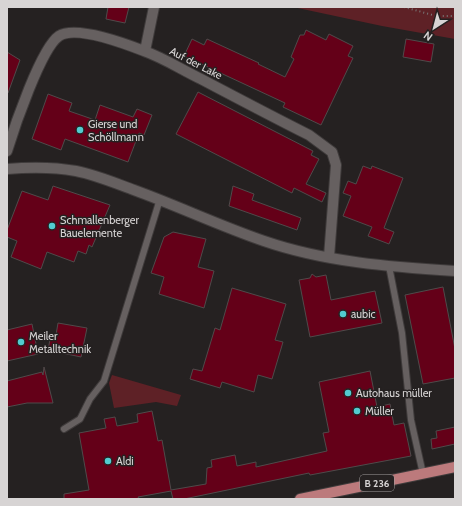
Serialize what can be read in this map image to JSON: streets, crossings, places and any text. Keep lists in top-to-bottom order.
{
  "streets": {
    "main road": ["B 236"],
    "street": ["Auf der Lake"]
  },
  "places": [
    "Gierse und Schöllmann",
    "Schmallenberger Bauelemente",
    "aubic",
    "Meiler Metalltechnik",
    "Autohaus müller",
    "Müller",
    "Aldi"
  ],
  "north": "bottom left"
}
